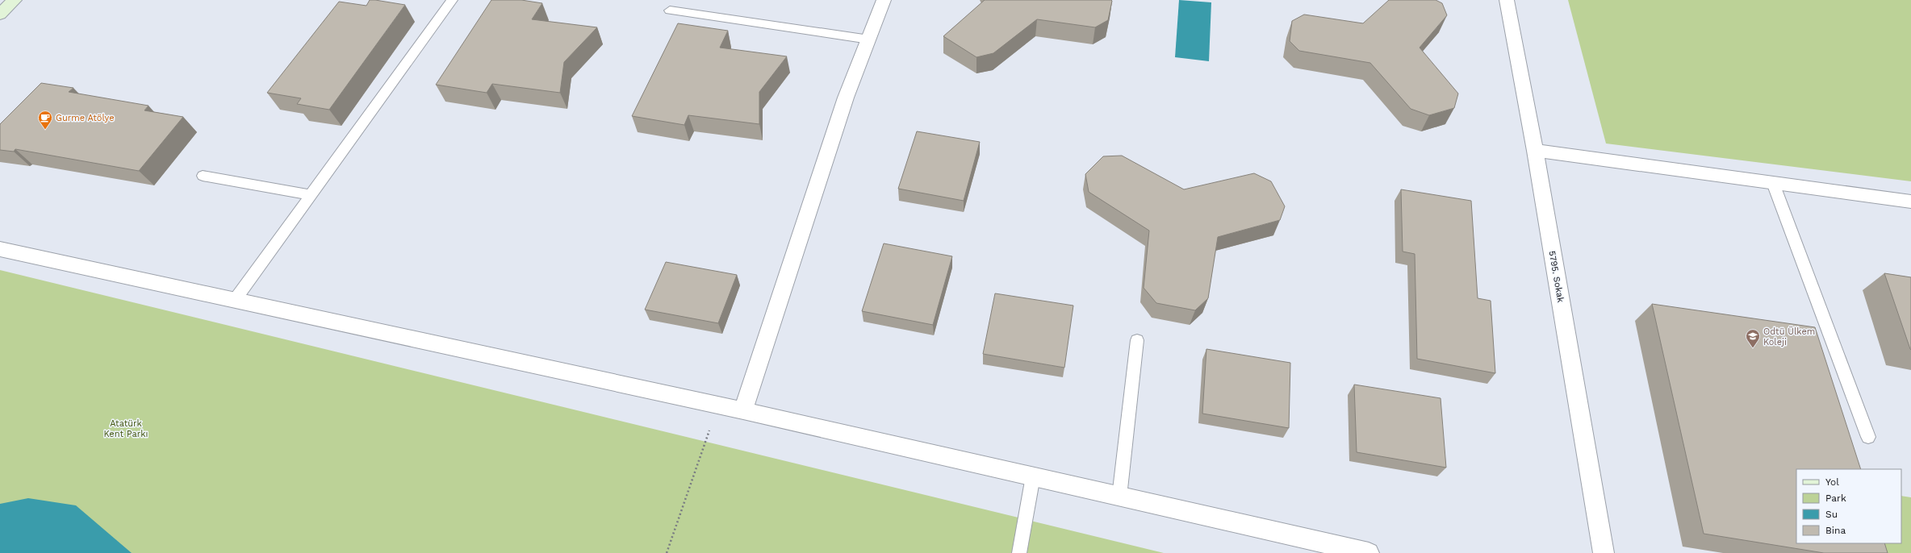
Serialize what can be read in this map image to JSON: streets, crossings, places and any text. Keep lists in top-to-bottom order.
{
  "streets": {
    "street": ["5795. Sokak"]
  },
  "parks": ["Atatürk Kent Parkı"],
  "places": {
    "cafe": ["Gurme Atölye"],
    "school or university": ["Odtü Ülkem Koleji"]
  },
  "legend": [
    "Yol",
    "Park",
    "Su",
    "Bina"
  ]
}
